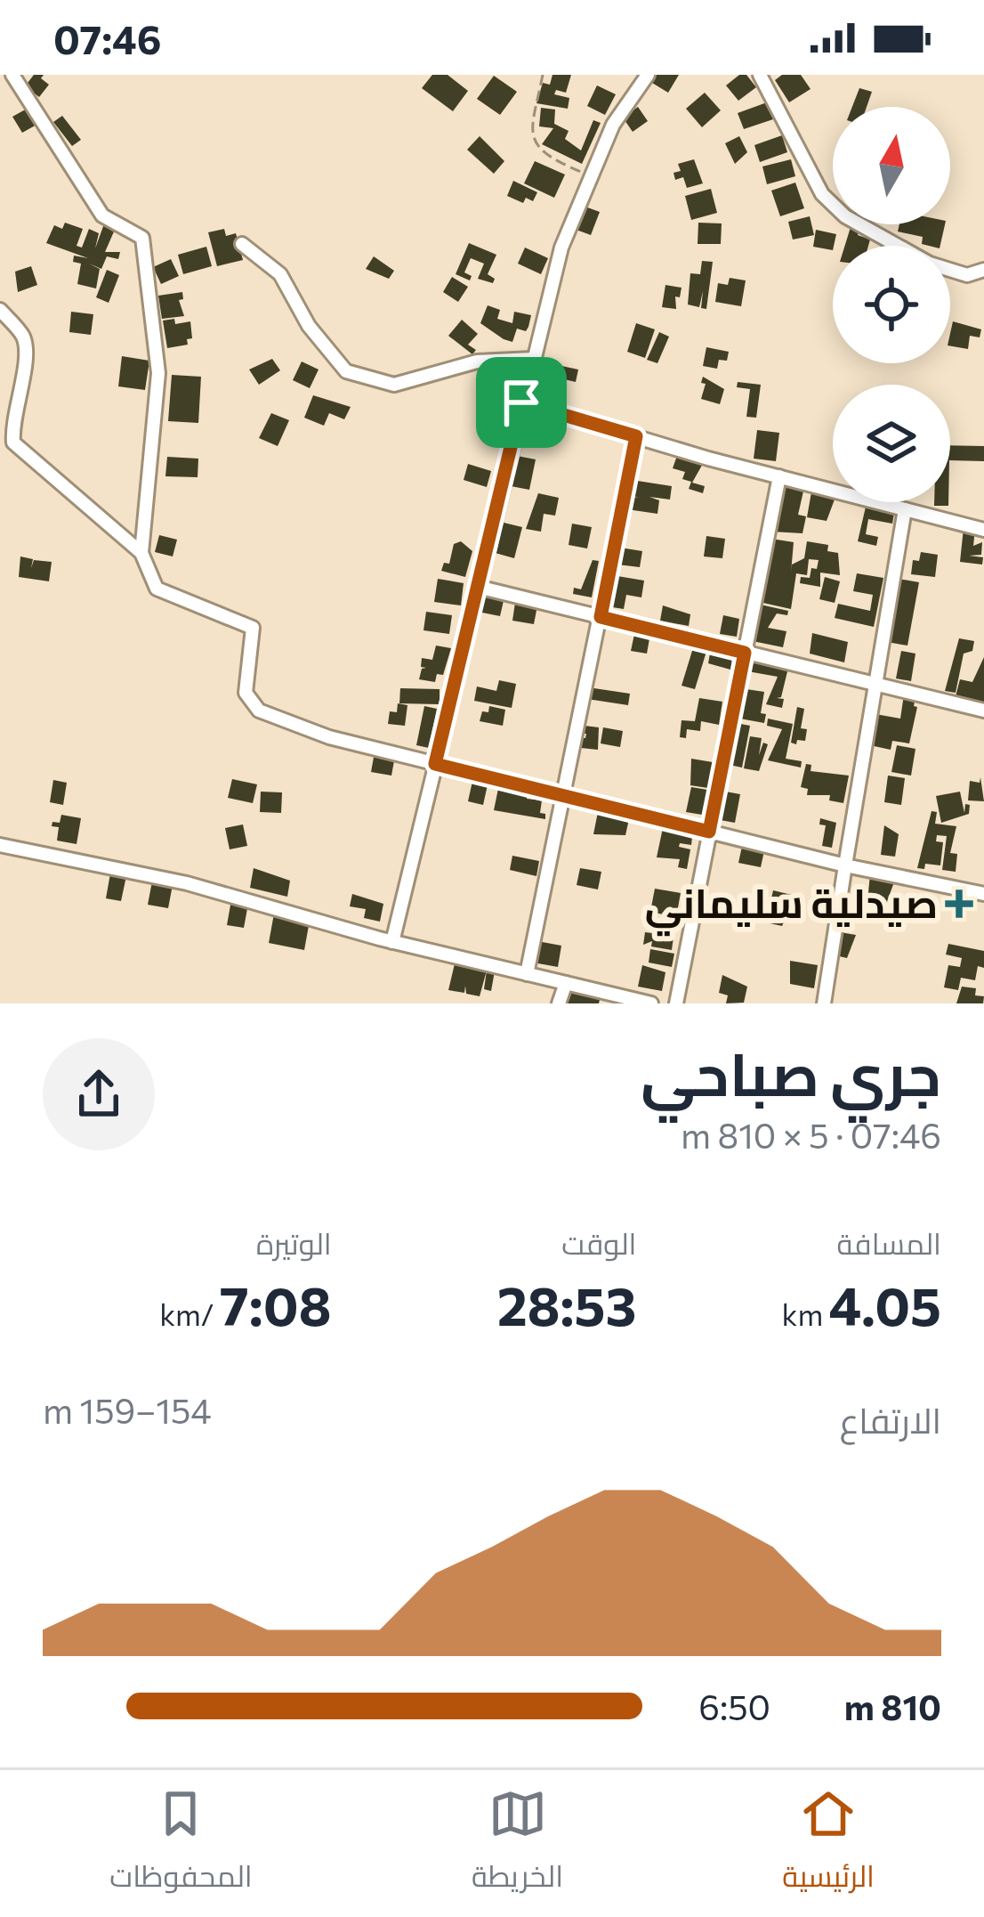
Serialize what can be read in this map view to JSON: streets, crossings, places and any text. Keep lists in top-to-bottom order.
{
  "places": {
    "health": ["صيدلية سليماني"]
  },
  "north": "top",
  "page": {
    "status": "07:46",
    "heading": ["جري صباحي", "07:46 · 5 × 810 m"],
    "stats": [
      ["المسافة", "4.05 km"],
      ["الوقت", "28:53"],
      ["الوتيرة", "7:08 /km"]
    ],
    "chart": ["الارتفاع", "154–159 m"],
    "list": [
      {
        "name": "810 m",
        "note": "6:50"
      }
    ],
    "tabs": ["الرئيسية", "الخريطة", "المحفوظات"]
  }
}
